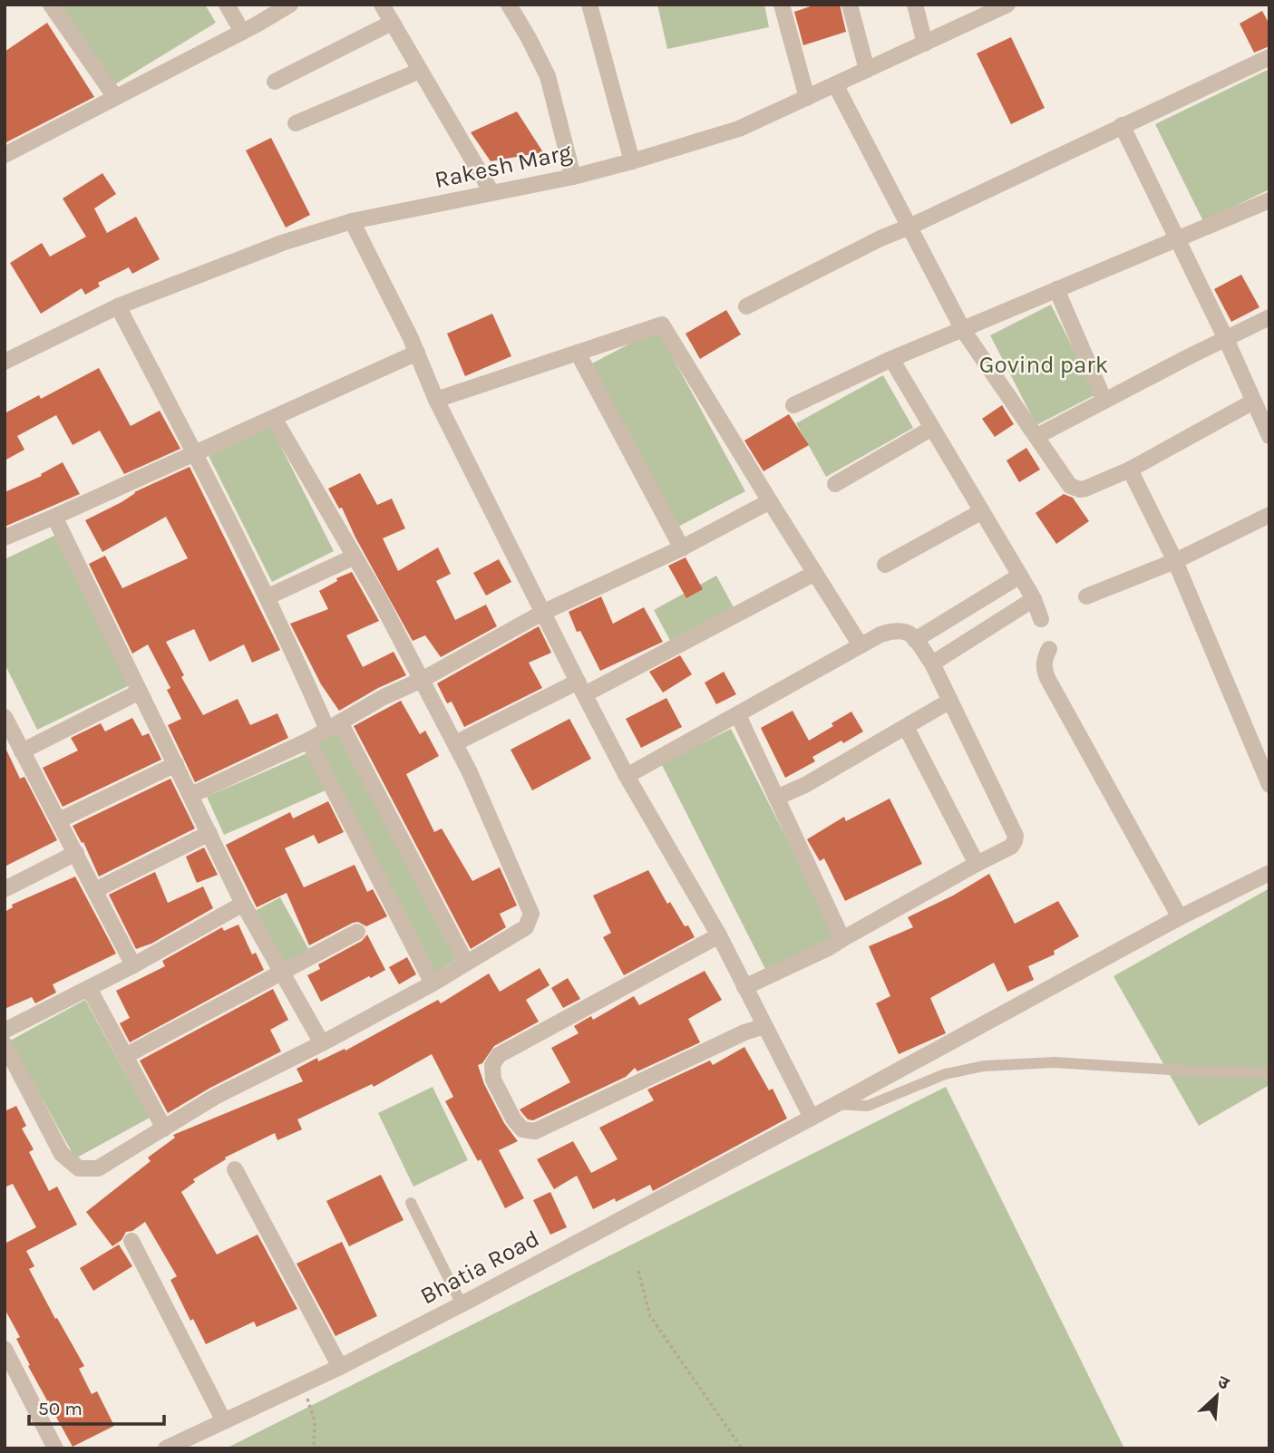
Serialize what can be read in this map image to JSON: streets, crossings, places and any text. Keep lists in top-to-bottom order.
{
  "streets": {
    "street": ["Rakesh Marg", "Bhatia Road"]
  },
  "parks": ["Govind park"],
  "scale_bar": "50 m",
  "north": "top right"
}
